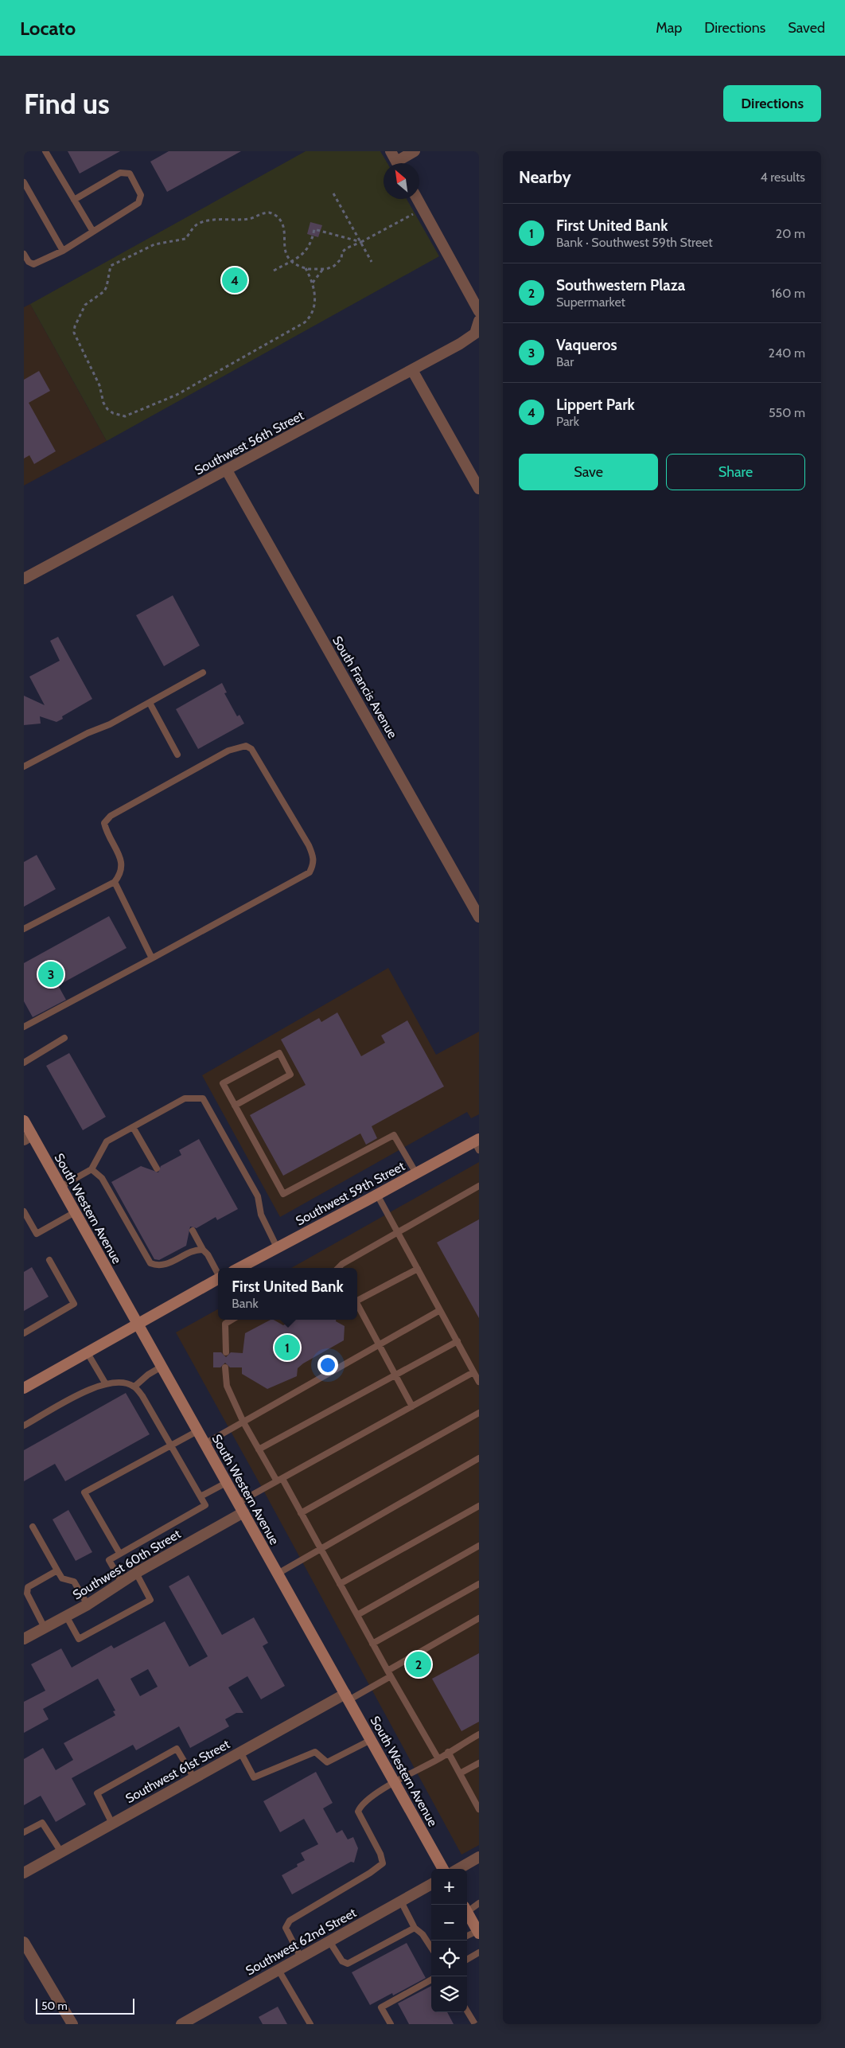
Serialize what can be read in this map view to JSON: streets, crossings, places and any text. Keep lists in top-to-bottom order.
{
  "streets": {
    "main road": ["Southwest 59th Street", "South Western Avenue"],
    "street": [
      "Southwest 56th Street",
      "South Francis Avenue",
      "Southwest 60th Street",
      "Southwest 61st Street",
      "Southwest 62nd Street"
    ]
  },
  "crossings": [
    ["Southwest 56th Street", "South Francis Avenue"],
    ["South Western Avenue", "Southwest 60th Street"],
    ["South Western Avenue", "Southwest 61st Street"]
  ],
  "scale_bar": "50 m",
  "north": "top left",
  "page": {
    "header": "Locato",
    "nav": ["Map", "Directions", "Saved"],
    "buttons": [
      "Directions",
      ["Save", "Share"]
    ],
    "title": "Find us",
    "heading": ["Nearby", "4 results"],
    "list": [
      {
        "mark": "1",
        "name": "First United Bank",
        "note": "Bank · Southwest 59th Street",
        "value": "20 m"
      },
      {
        "mark": "2",
        "name": "Southwestern Plaza",
        "note": "Supermarket",
        "value": "160 m"
      },
      {
        "mark": "3",
        "name": "Vaqueros",
        "note": "Bar",
        "value": "240 m"
      },
      {
        "mark": "4",
        "name": "Lippert Park",
        "note": "Park",
        "value": "550 m"
      }
    ],
    "pins": [
      "4",
      "3",
      "1",
      "2"
    ],
    "popup": ["First United Bank", "Bank"],
    "map_buttons": ["+", "−"],
    "scale": "50 m"
  }
}
